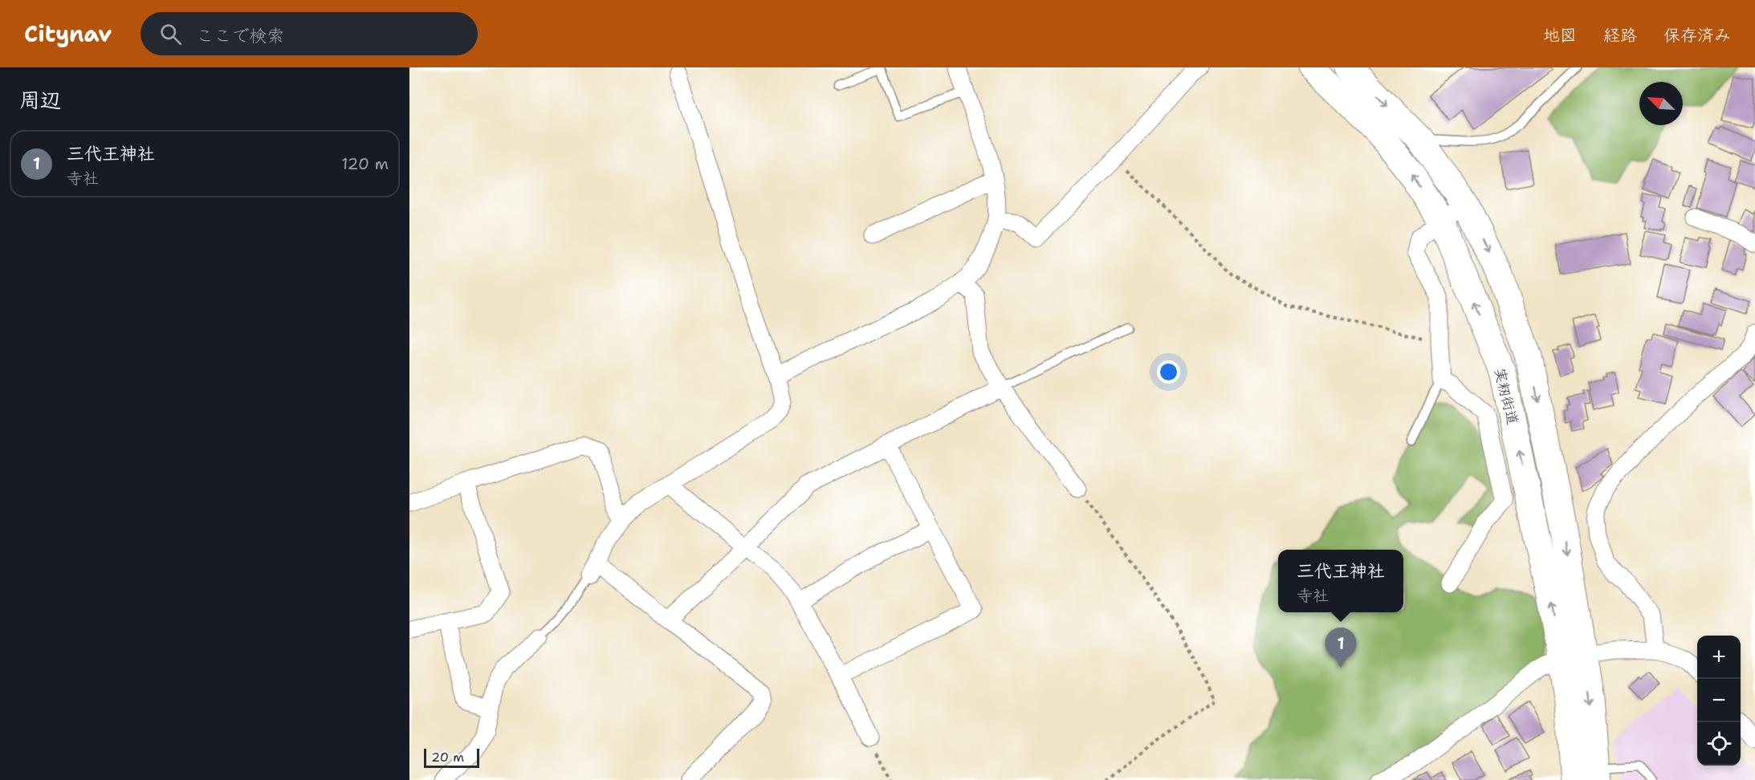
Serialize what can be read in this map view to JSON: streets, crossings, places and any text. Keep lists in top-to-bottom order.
{
  "streets": {
    "main road": ["実籾街道"]
  },
  "scale_bar": "20 m",
  "north": "top left",
  "page": {
    "header": "Citynav",
    "search": "ここで検索",
    "nav": ["地図", "経路", "保存済み"],
    "heading": "周辺",
    "list": [
      {
        "mark": "1",
        "name": "三代王神社",
        "note": "寺社",
        "value": "120 m"
      }
    ],
    "popup": ["三代王神社", "寺社"],
    "pins": "1",
    "map_buttons": ["+", "−"],
    "scale": "20 m"
  }
}
